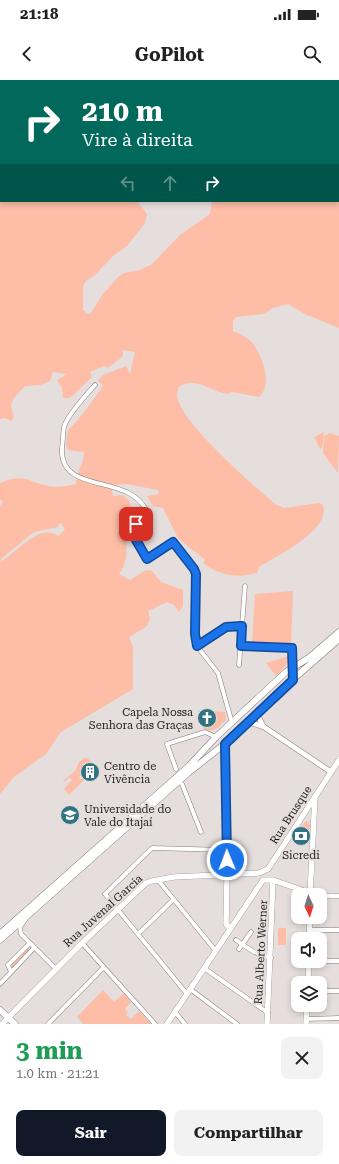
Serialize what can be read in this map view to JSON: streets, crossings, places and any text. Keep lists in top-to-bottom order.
{
  "streets": {
    "main road": ["Rua Brusque", "Rua Juvenal Garcia", "Rua Alberto Werner"]
  },
  "crossings": [
    ["Rua Brusque", "Rua Juvenal Garcia"]
  ],
  "places": {
    "church": ["Capela Nossa Senhora das Graças"],
    "building": ["Centro de Vivência"],
    "school or university": ["Universidade do Vale do Itajaí"],
    "bank": ["Sicredi"]
  },
  "north": "bottom",
  "page": {
    "status": "21:18",
    "header": "GoPilot",
    "turn": ["210 m", "Vire à direita"],
    "heading": ["3 min", "1.0 km · 21:21"],
    "buttons": ["Sair", "Compartilhar"]
  }
}
